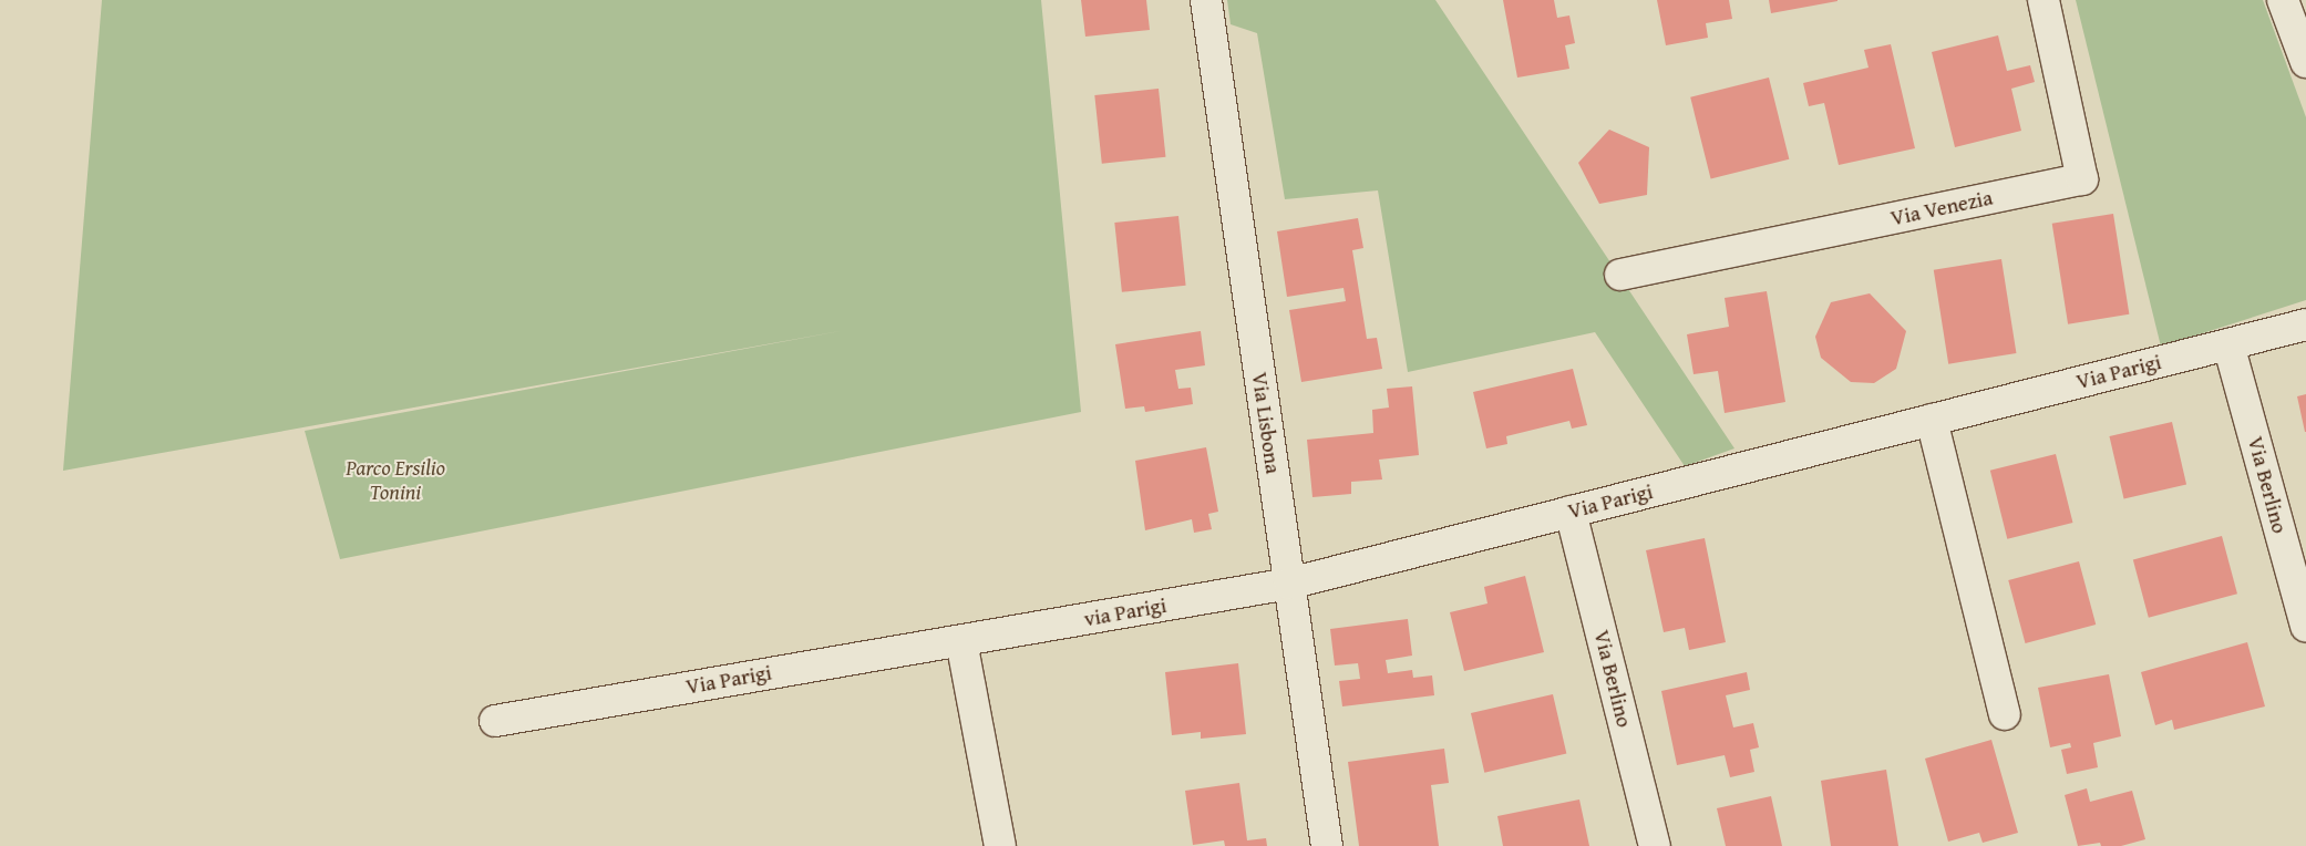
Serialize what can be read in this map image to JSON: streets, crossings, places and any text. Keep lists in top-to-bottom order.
{
  "streets": {
    "street": [
      "Via Venezia",
      "Via Parigi",
      "Via Lisbona",
      "Via Berlino",
      "via Parigi"
    ]
  },
  "crossings": [
    ["Via Parigi", "Via Lisbona"],
    ["Via Parigi", "Via Berlino"],
    ["Via Parigi", "via Parigi"],
    ["Via Lisbona", "via Parigi"]
  ],
  "parks": ["Parco Ersilio Tonini"]
}
